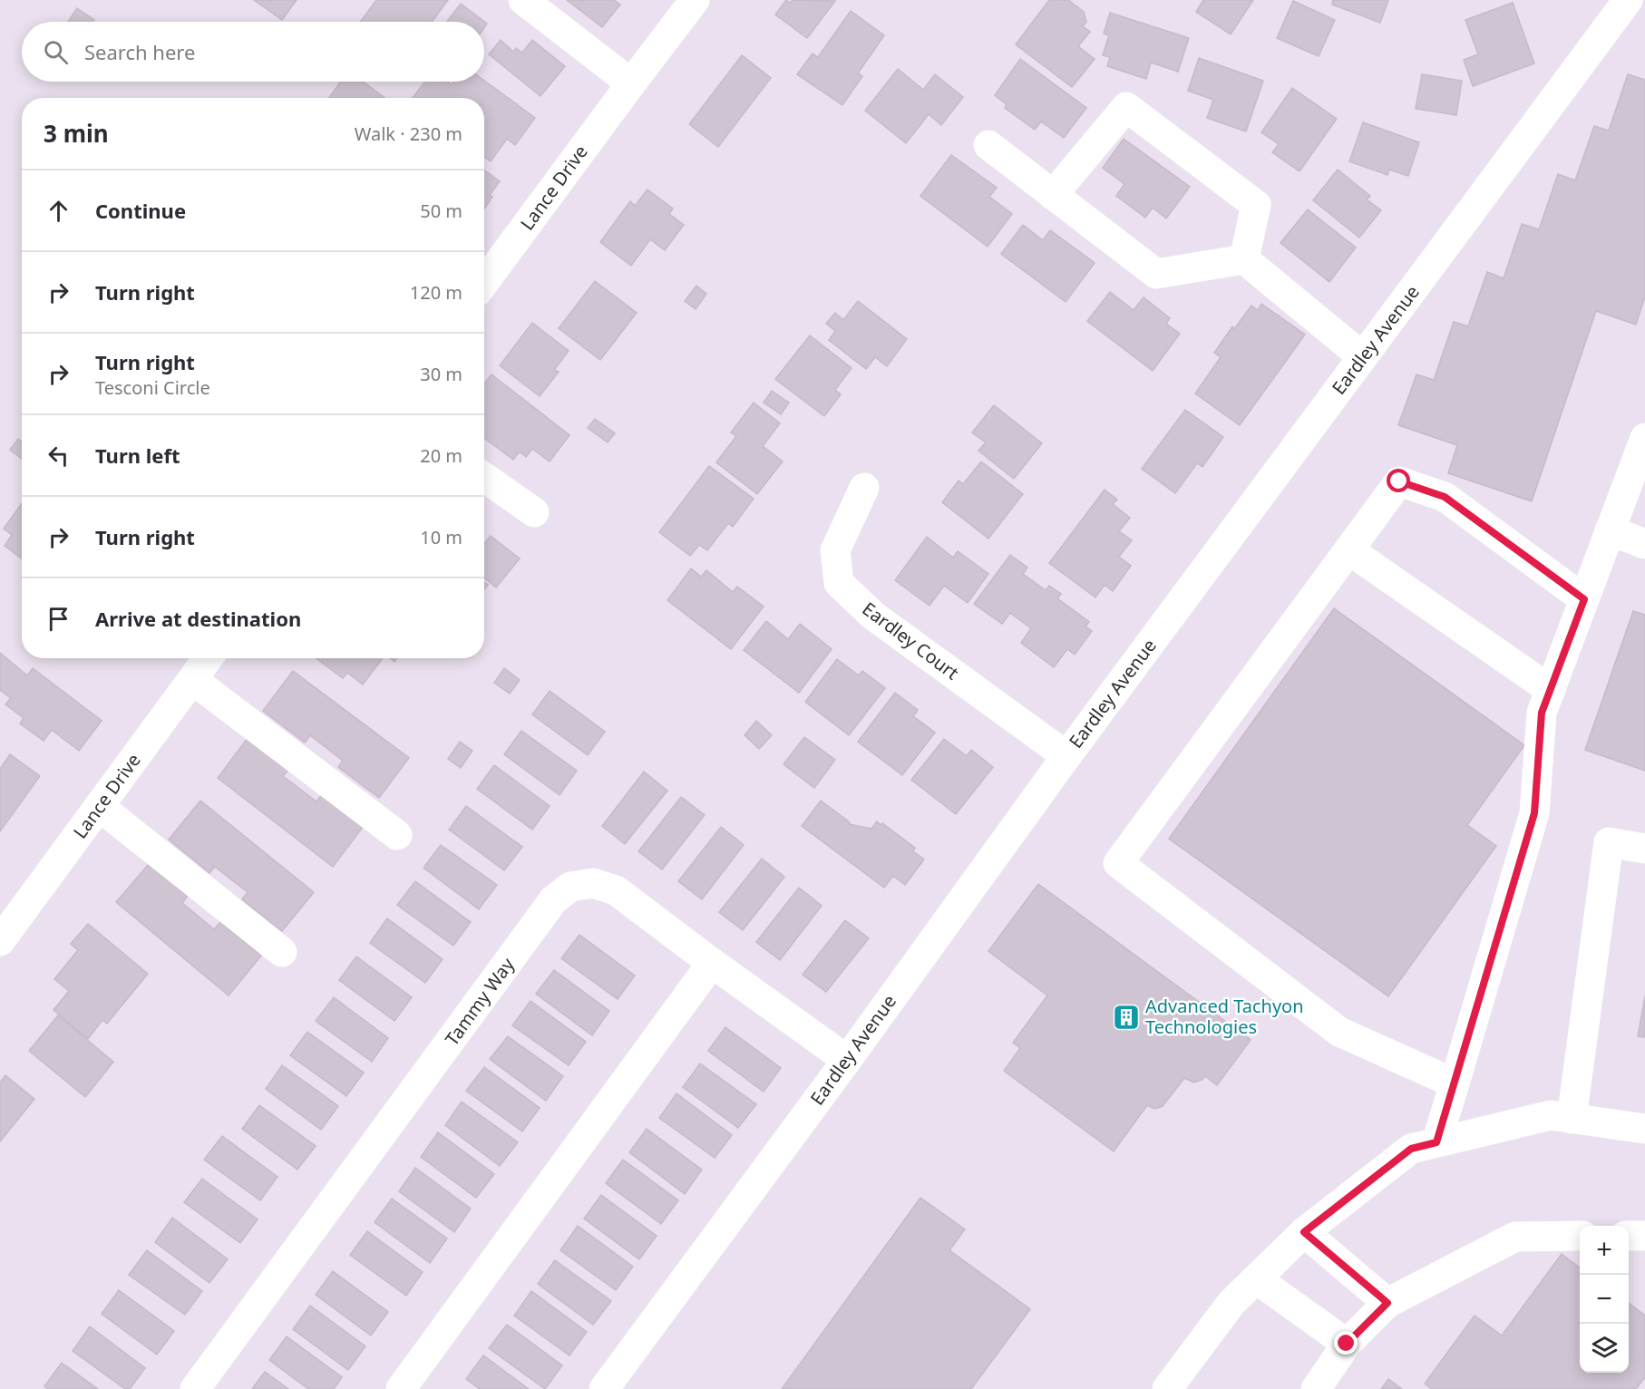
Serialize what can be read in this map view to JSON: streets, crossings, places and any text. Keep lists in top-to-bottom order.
{
  "streets": {
    "street": [
      "Lance Drive",
      "Eardley Avenue",
      "Eardley Court",
      "Tammy Way"
    ]
  },
  "crossings": [
    ["Eardley Avenue", "Eardley Court"],
    ["Eardley Avenue", "Tammy Way"]
  ],
  "places": {
    "building": ["Advanced Tachyon Technologies"]
  },
  "page": {
    "search": "Search here",
    "heading": ["3 min", "Walk · 230 m"],
    "list": [
      ["Continue", "50 m"],
      ["Turn right", "120 m"],
      ["Turn right", "Tesconi Circle", "30 m"],
      ["Turn left", "20 m"],
      ["Turn right", "10 m"],
      "Arrive at destination"
    ],
    "map_buttons": ["+", "−"]
  }
}
